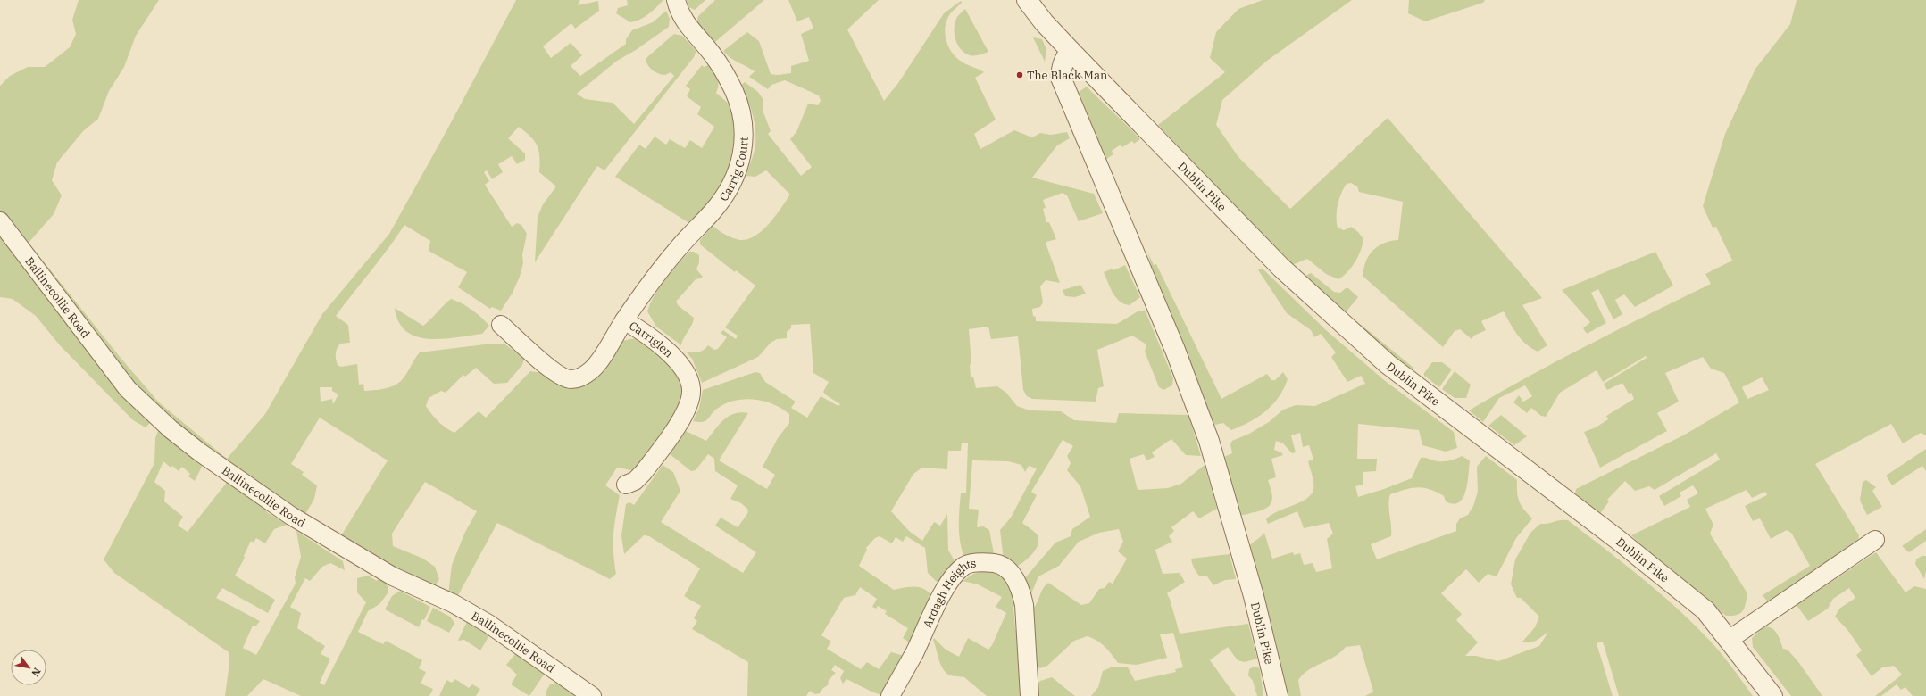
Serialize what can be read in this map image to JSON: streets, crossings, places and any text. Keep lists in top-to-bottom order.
{
  "streets": {
    "street": [
      "Carrig Court",
      "Dublin Pike",
      "Ballinecollie Road",
      "Carriglen",
      "Ardagh Heights"
    ]
  },
  "crossings": [
    ["Carrig Court", "Carriglen"]
  ],
  "places": ["The Black Man"],
  "north": "bottom right"
}
